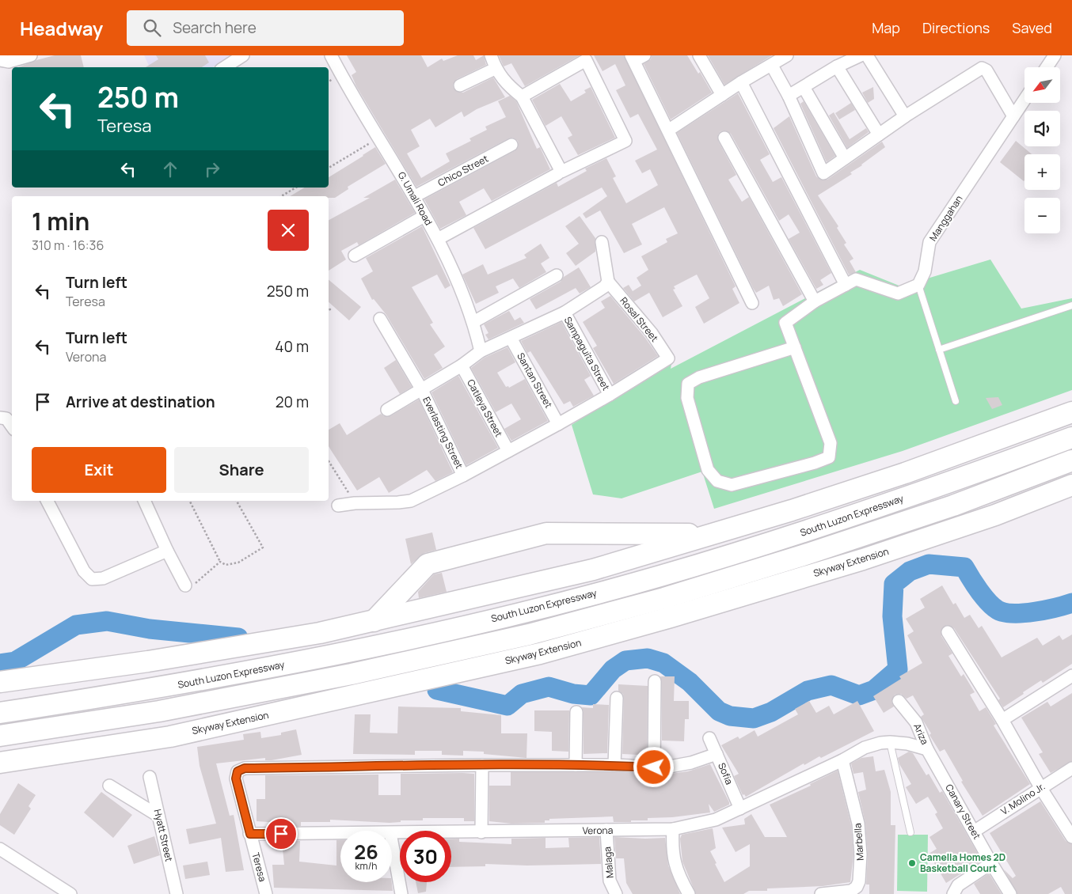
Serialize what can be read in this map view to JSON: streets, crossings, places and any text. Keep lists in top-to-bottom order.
{
  "streets": {
    "highway": ["South Luzon Expressway", "Skyway Extension"],
    "street": [
      "Chico Street",
      "G. Umali Road",
      "Manggahan",
      "Rosal Street",
      "Sampaguita Street",
      "Santan Street",
      "Catleya Street",
      "Everlasting Street",
      "Ariza",
      "Sofia",
      "V. Molino Jr.",
      "Canary Street",
      "Verona",
      "Hyatt Street",
      "Marbella",
      "Malaga",
      "Teresa"
    ]
  },
  "crossings": [
    ["Chico Street", "G. Umali Road"],
    ["Rosal Street", "Sampaguita Street"],
    ["Ariza", "Canary Street"],
    ["Ariza", "Verona"],
    ["Sofia", "Verona"],
    ["V. Molino Jr.", "Canary Street"],
    ["Canary Street", "Verona"],
    ["Verona", "Marbella"],
    ["Verona", "Malaga"],
    ["Verona", "Teresa"]
  ],
  "places": ["Camella Homes 2D Basketball Court"],
  "north": "bottom left",
  "page": {
    "header": "Headway",
    "search": "Search here",
    "nav": ["Map", "Directions", "Saved"],
    "map_buttons": ["+", "−"],
    "turn": ["250 m", "Teresa"],
    "heading": ["1 min", "310 m · 16:36"],
    "list": [
      {
        "name": "Turn left",
        "note": "Teresa",
        "value": "250 m"
      },
      {
        "name": "Turn left",
        "note": "Verona",
        "value": "40 m"
      },
      {
        "name": "Arrive at destination",
        "value": "20 m"
      }
    ],
    "buttons": ["Exit", "Share"],
    "speed": "26 km/h",
    "limit": "30"
  }
}
